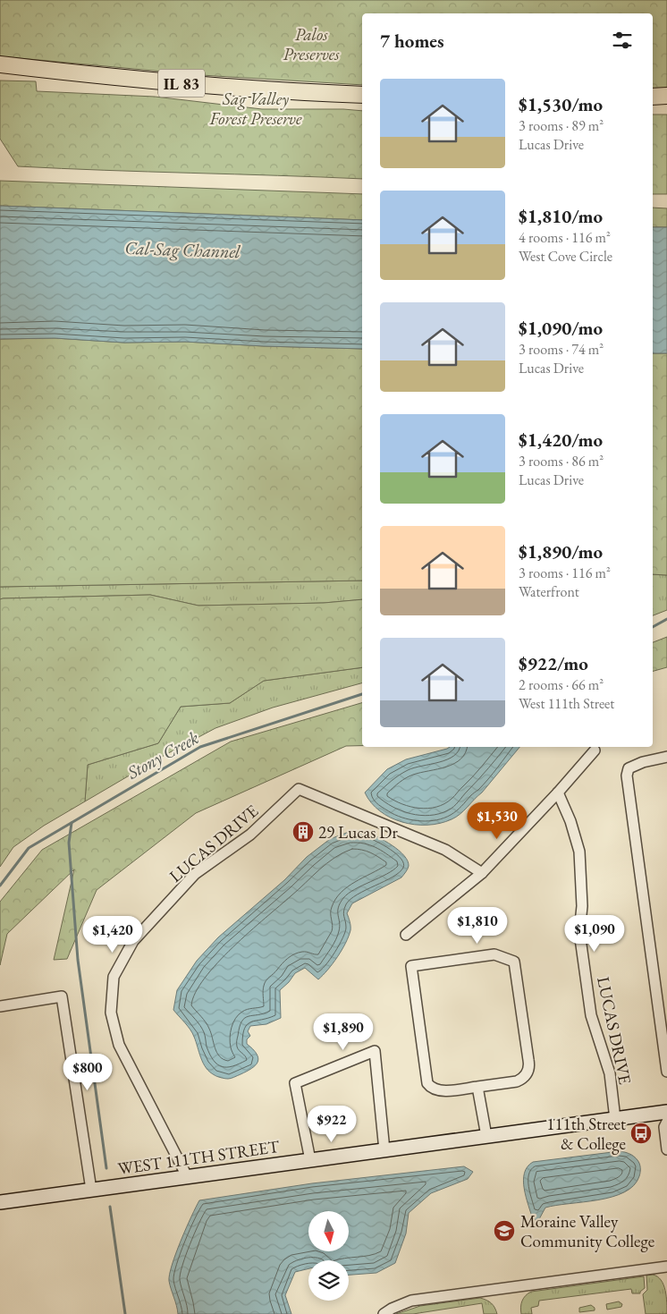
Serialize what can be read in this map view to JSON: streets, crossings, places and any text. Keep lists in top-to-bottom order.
{
  "streets": {
    "main road": ["IL 83", "WEST 111TH STREET"],
    "street": ["LUCAS DRIVE"]
  },
  "crossings": [
    ["LUCAS DRIVE", "WEST 111TH STREET"]
  ],
  "water": ["Cal-Sag Channel", "Stony Creek"],
  "parks": ["Palos Preserves", "Sag Valley Forest Preserve"],
  "places": {
    "building": ["29 Lucas Dr"],
    "bus stop": ["111th Street & College"],
    "school or university": ["Moraine Valley Community College"]
  },
  "north": "bottom",
  "page": {
    "heading": "7 homes",
    "list": [
      {
        "name": "$1,530/mo",
        "note": "3 rooms · 89 m² · Lucas Drive"
      },
      {
        "name": "$1,810/mo",
        "note": "4 rooms · 116 m² · West Cove Circle"
      },
      {
        "name": "$1,090/mo",
        "note": "3 rooms · 74 m² · Lucas Drive"
      },
      {
        "name": "$1,420/mo",
        "note": "3 rooms · 86 m² · Lucas Drive"
      },
      {
        "name": "$1,890/mo",
        "note": "3 rooms · 116 m² · Waterfront"
      },
      {
        "name": "$922/mo",
        "note": "2 rooms · 66 m² · West 111th Street"
      }
    ],
    "price": [
      "$1,530",
      "$1,810",
      "$1,090",
      "$1,420",
      "$1,890",
      "$800",
      "$922"
    ]
  }
}
